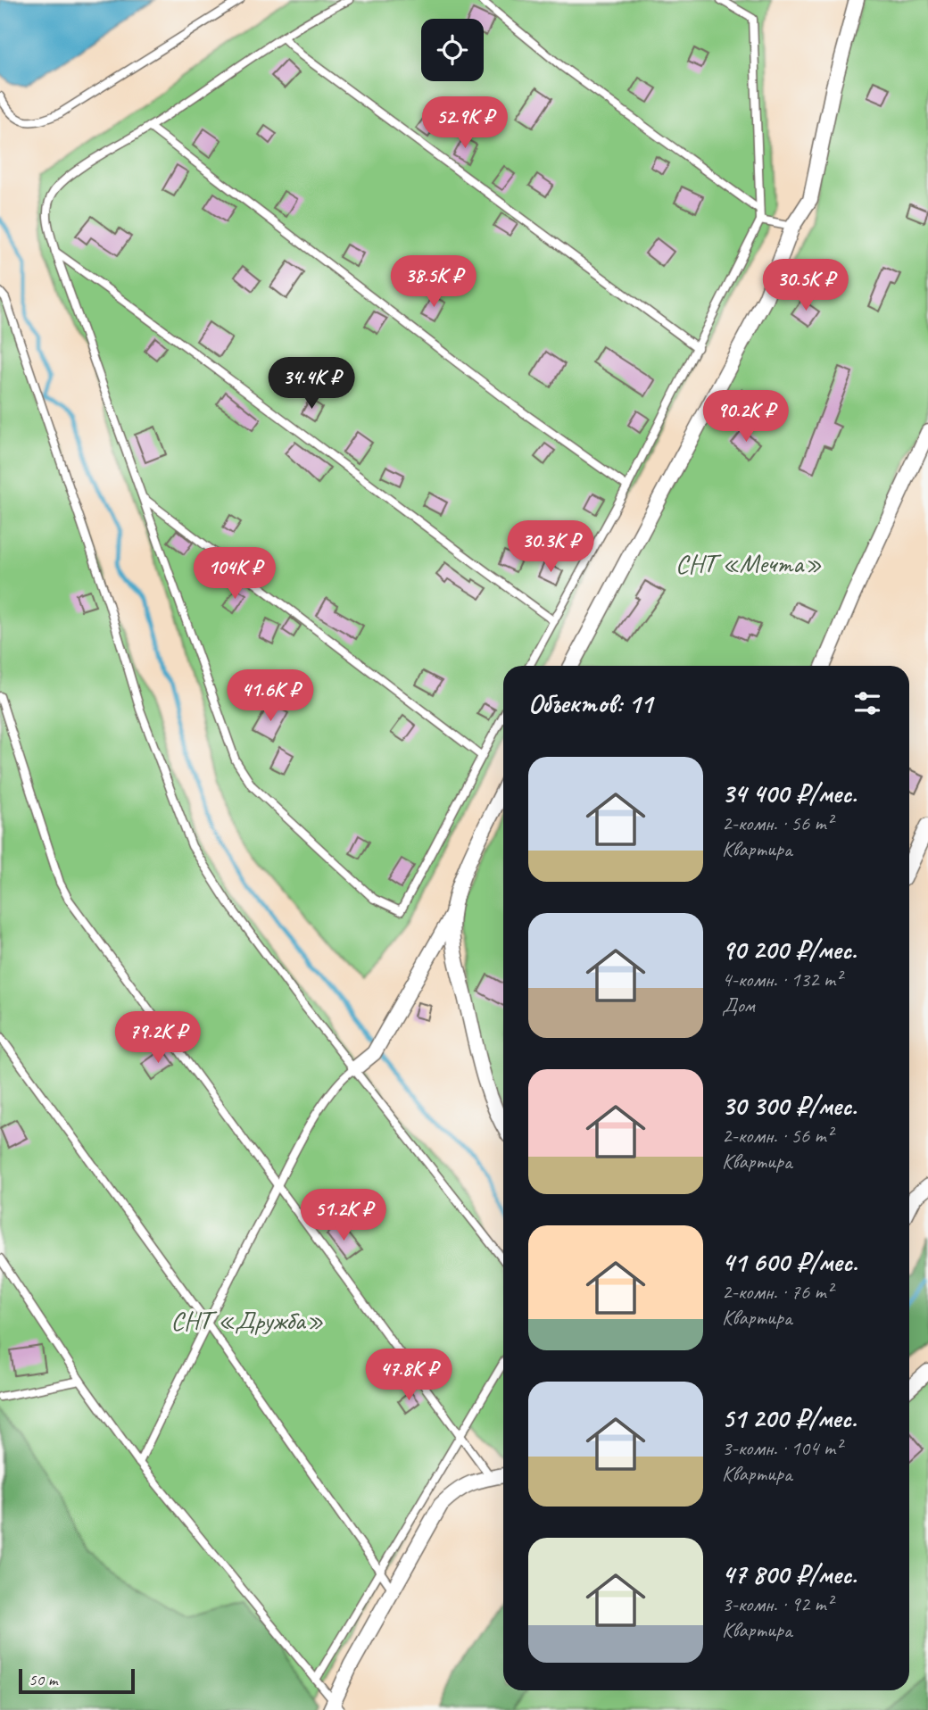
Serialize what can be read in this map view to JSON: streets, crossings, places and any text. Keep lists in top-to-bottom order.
{
  "parks": ["СНТ «Мечта»", "СНТ «Дружба»"],
  "scale_bar": "50 m",
  "page": {
    "price": [
      "52.9K ₽",
      "38.5K ₽",
      "30.5K ₽",
      "34.4K ₽",
      "90.2K ₽",
      "30.3K ₽",
      "104K ₽",
      "41.6K ₽",
      "79.2K ₽",
      "51.2K ₽",
      "47.8K ₽"
    ],
    "heading": "Объектов: 11",
    "list": [
      {
        "name": "34 400 ₽/мес.",
        "note": "2-комн. · 56 m² · Квартира"
      },
      {
        "name": "90 200 ₽/мес.",
        "note": "4-комн. · 132 m² · Дом"
      },
      {
        "name": "30 300 ₽/мес.",
        "note": "2-комн. · 56 m² · Квартира"
      },
      {
        "name": "41 600 ₽/мес.",
        "note": "2-комн. · 76 m² · Квартира"
      },
      {
        "name": "51 200 ₽/мес.",
        "note": "3-комн. · 104 m² · Квартира"
      },
      {
        "name": "47 800 ₽/мес.",
        "note": "3-комн. · 92 m² · Квартира"
      }
    ],
    "scale": "50 m"
  }
}
